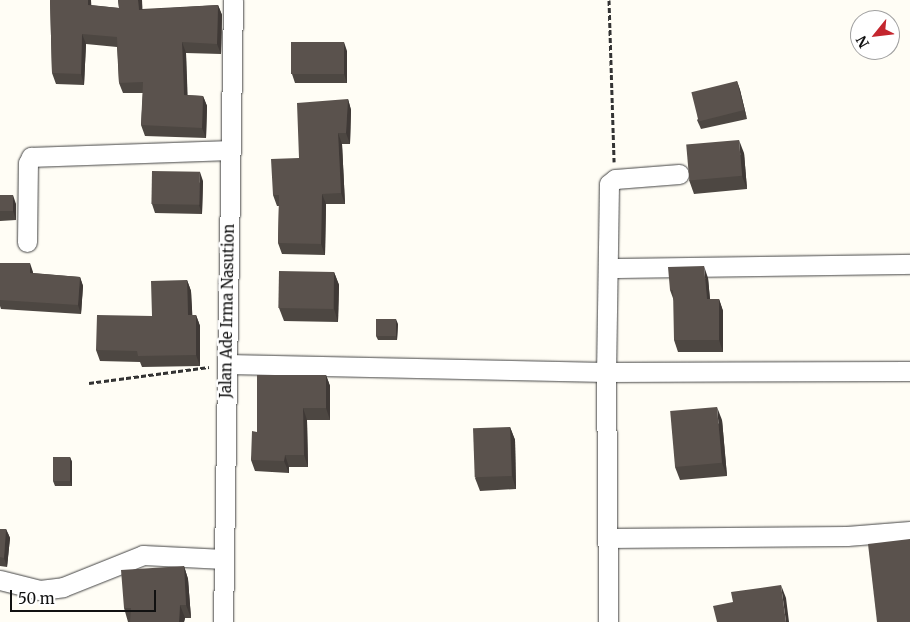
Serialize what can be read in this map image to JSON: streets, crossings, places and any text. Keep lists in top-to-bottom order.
{
  "streets": {
    "street": ["Jalan Ade Irma Nasution"]
  },
  "scale_bar": "50 m",
  "north": "bottom left"
}
